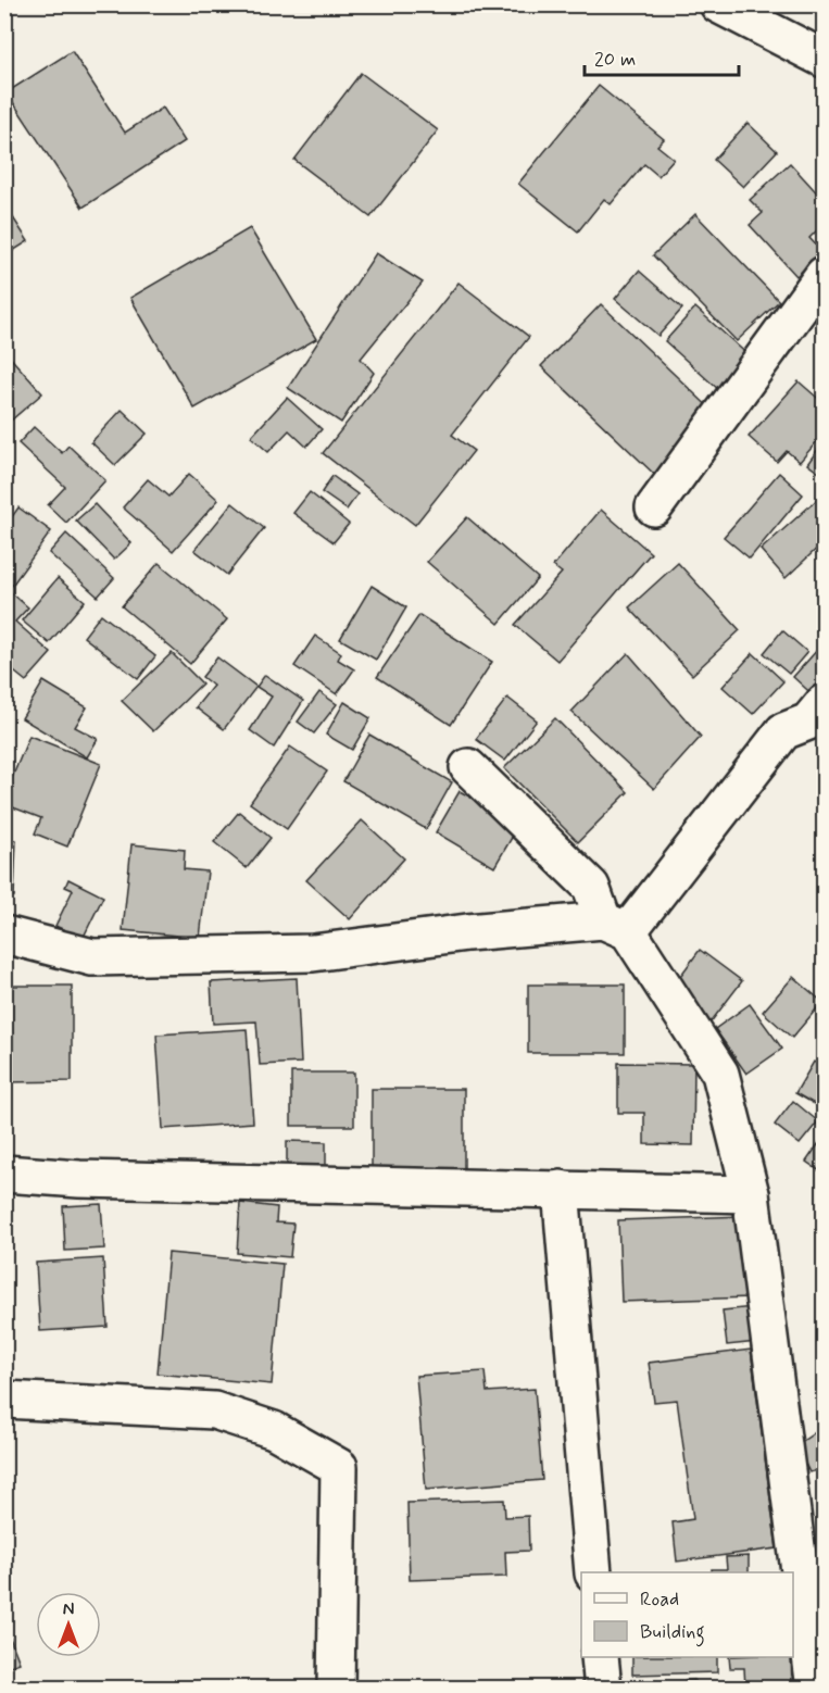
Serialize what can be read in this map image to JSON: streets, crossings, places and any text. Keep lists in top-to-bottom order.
{
  "legend": ["Road", "Building"],
  "scale_bar": "20 m",
  "north": "top"
}
